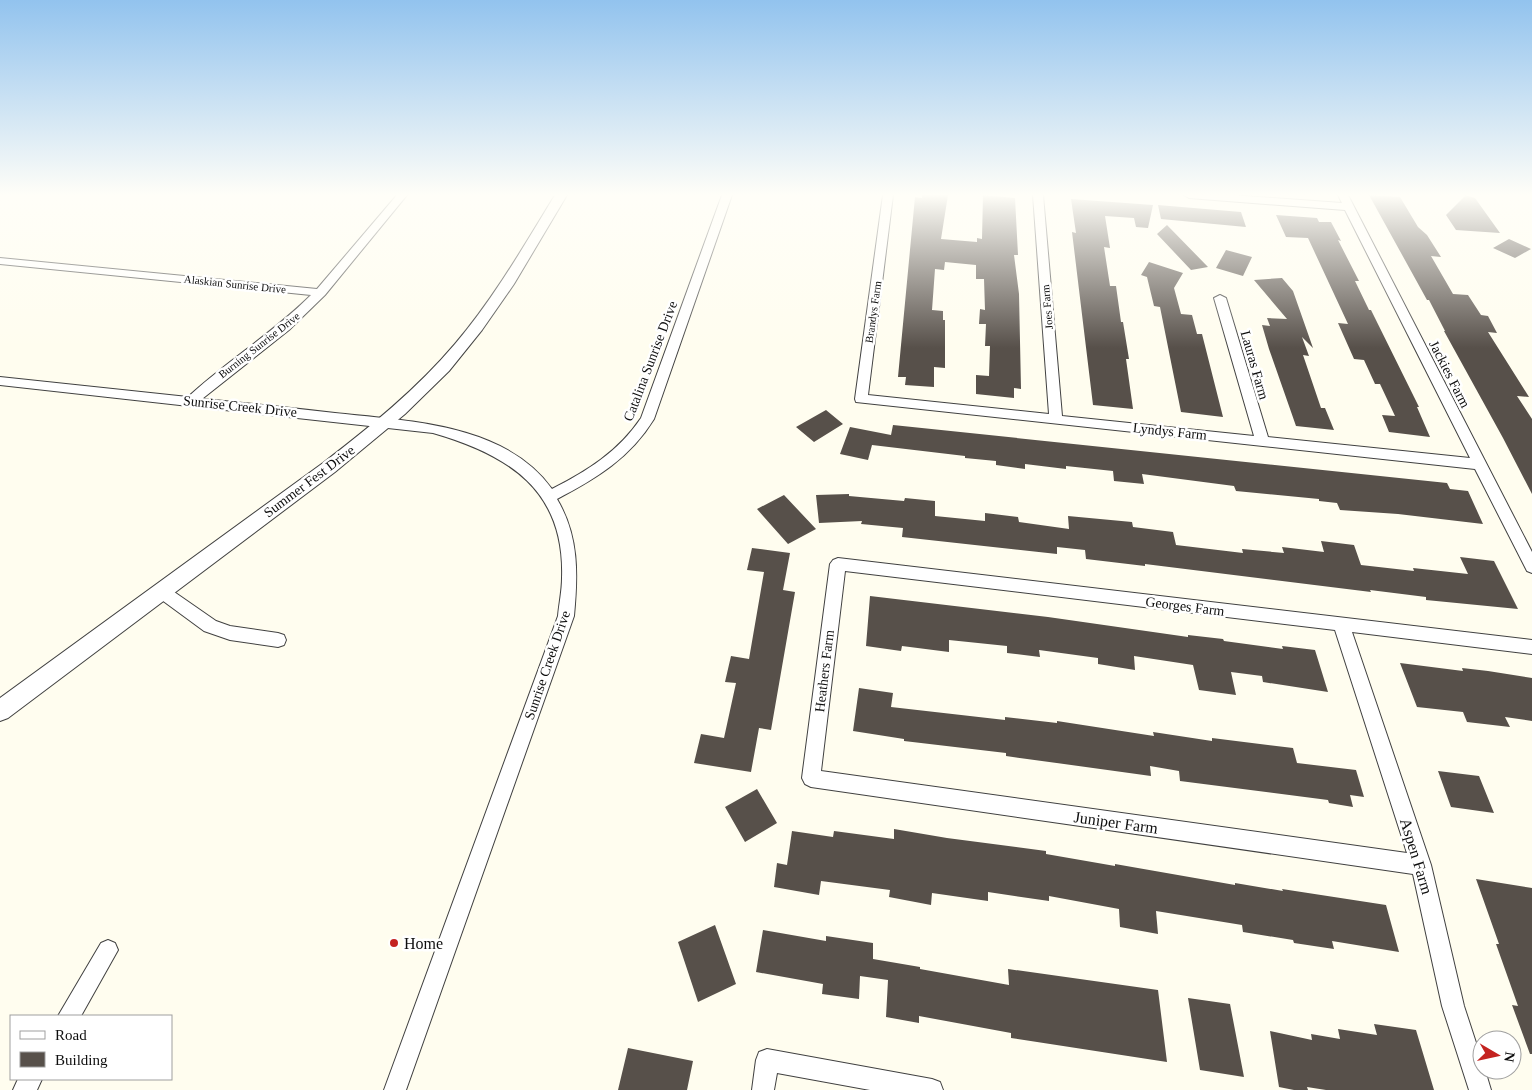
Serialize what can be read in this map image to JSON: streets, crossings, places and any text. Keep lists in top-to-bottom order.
{
  "streets": {
    "street": [
      "Alaskian Sunrise Drive",
      "Joes Farm",
      "Brandys Farm",
      "Burning Sunrise Drive",
      "Catalina Sunrise Drive",
      "Lauras Farm",
      "Jackies Farm",
      "Sunrise Creek Drive",
      "Lyndys Farm",
      "Summer Fest Drive",
      "Georges Farm",
      "Heathers Farm",
      "Juniper Farm",
      "Aspen Farm"
    ]
  },
  "crossings": [
    ["Alaskian Sunrise Drive", "Burning Sunrise Drive"],
    ["Joes Farm", "Lyndys Farm"],
    ["Brandys Farm", "Lyndys Farm"],
    ["Burning Sunrise Drive", "Sunrise Creek Drive"],
    ["Catalina Sunrise Drive", "Sunrise Creek Drive"],
    ["Lauras Farm", "Lyndys Farm"],
    ["Jackies Farm", "Lyndys Farm"],
    ["Sunrise Creek Drive", "Summer Fest Drive"],
    ["Georges Farm", "Heathers Farm"],
    ["Georges Farm", "Aspen Farm"],
    ["Heathers Farm", "Juniper Farm"],
    ["Juniper Farm", "Aspen Farm"]
  ],
  "places": ["Home"],
  "legend": ["Road", "Building"],
  "north": "right"
}
